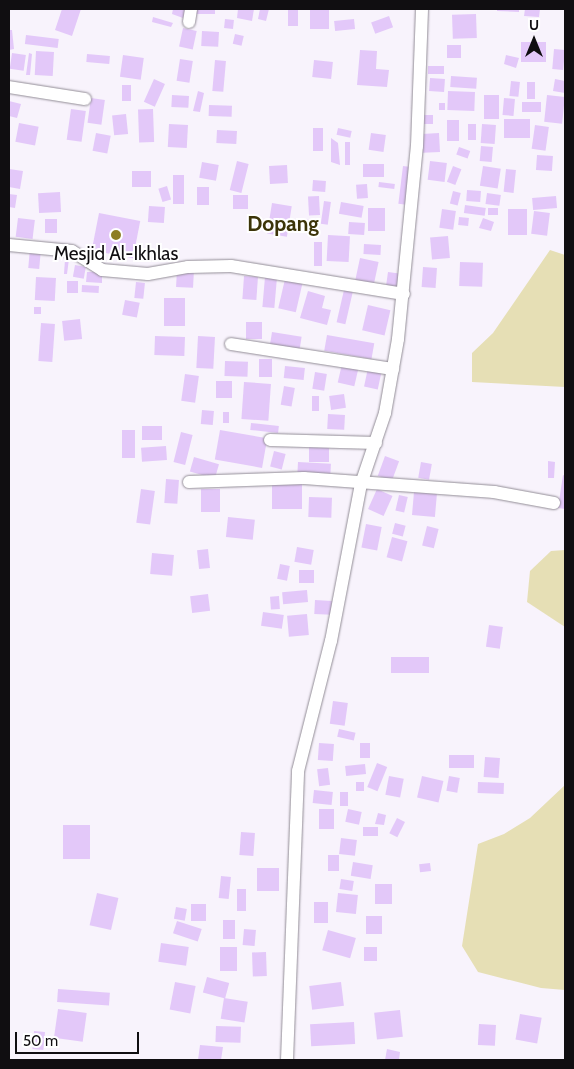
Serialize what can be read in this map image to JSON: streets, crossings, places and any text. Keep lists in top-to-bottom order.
{
  "districts": ["Dopang"],
  "places": ["Mesjid Al-Ikhlas"],
  "scale_bar": "50 m",
  "north": "top"
}
